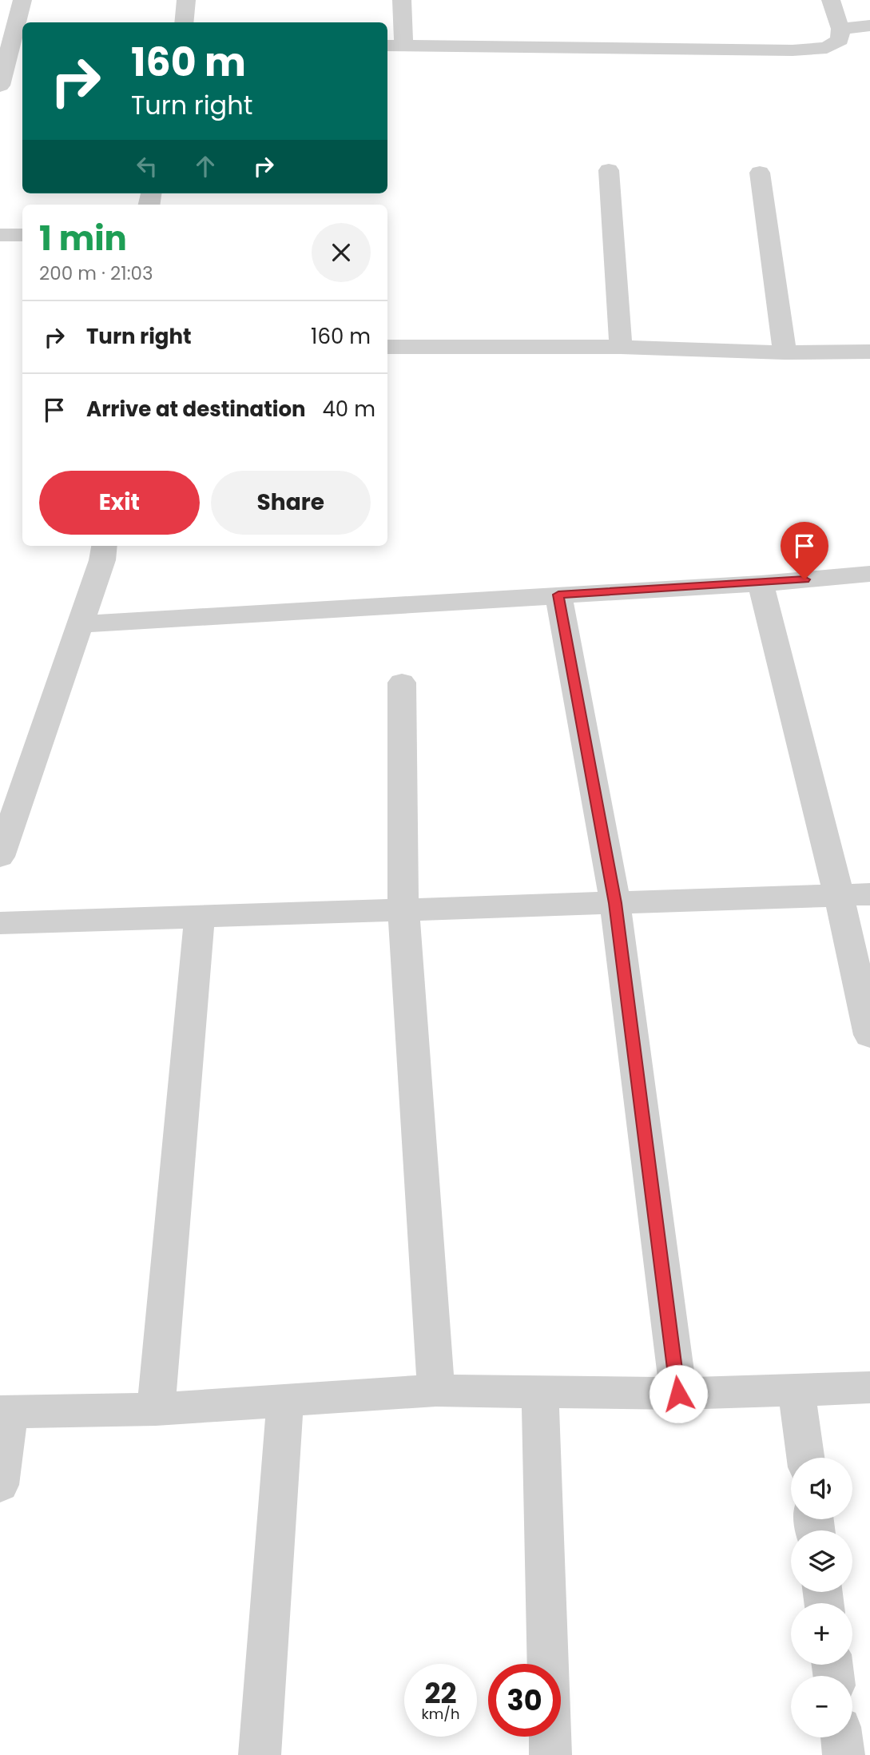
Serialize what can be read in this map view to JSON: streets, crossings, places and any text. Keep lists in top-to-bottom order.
{
  "page": {
    "turn": ["160 m", "Turn right"],
    "heading": ["1 min", "200 m · 21:03"],
    "list": [
      {
        "name": "Turn right",
        "value": "160 m"
      },
      {
        "name": "Arrive at destination",
        "value": "40 m"
      }
    ],
    "buttons": ["Exit", "Share"],
    "map_buttons": ["+", "−"],
    "speed": "22 km/h",
    "limit": "30"
  }
}
